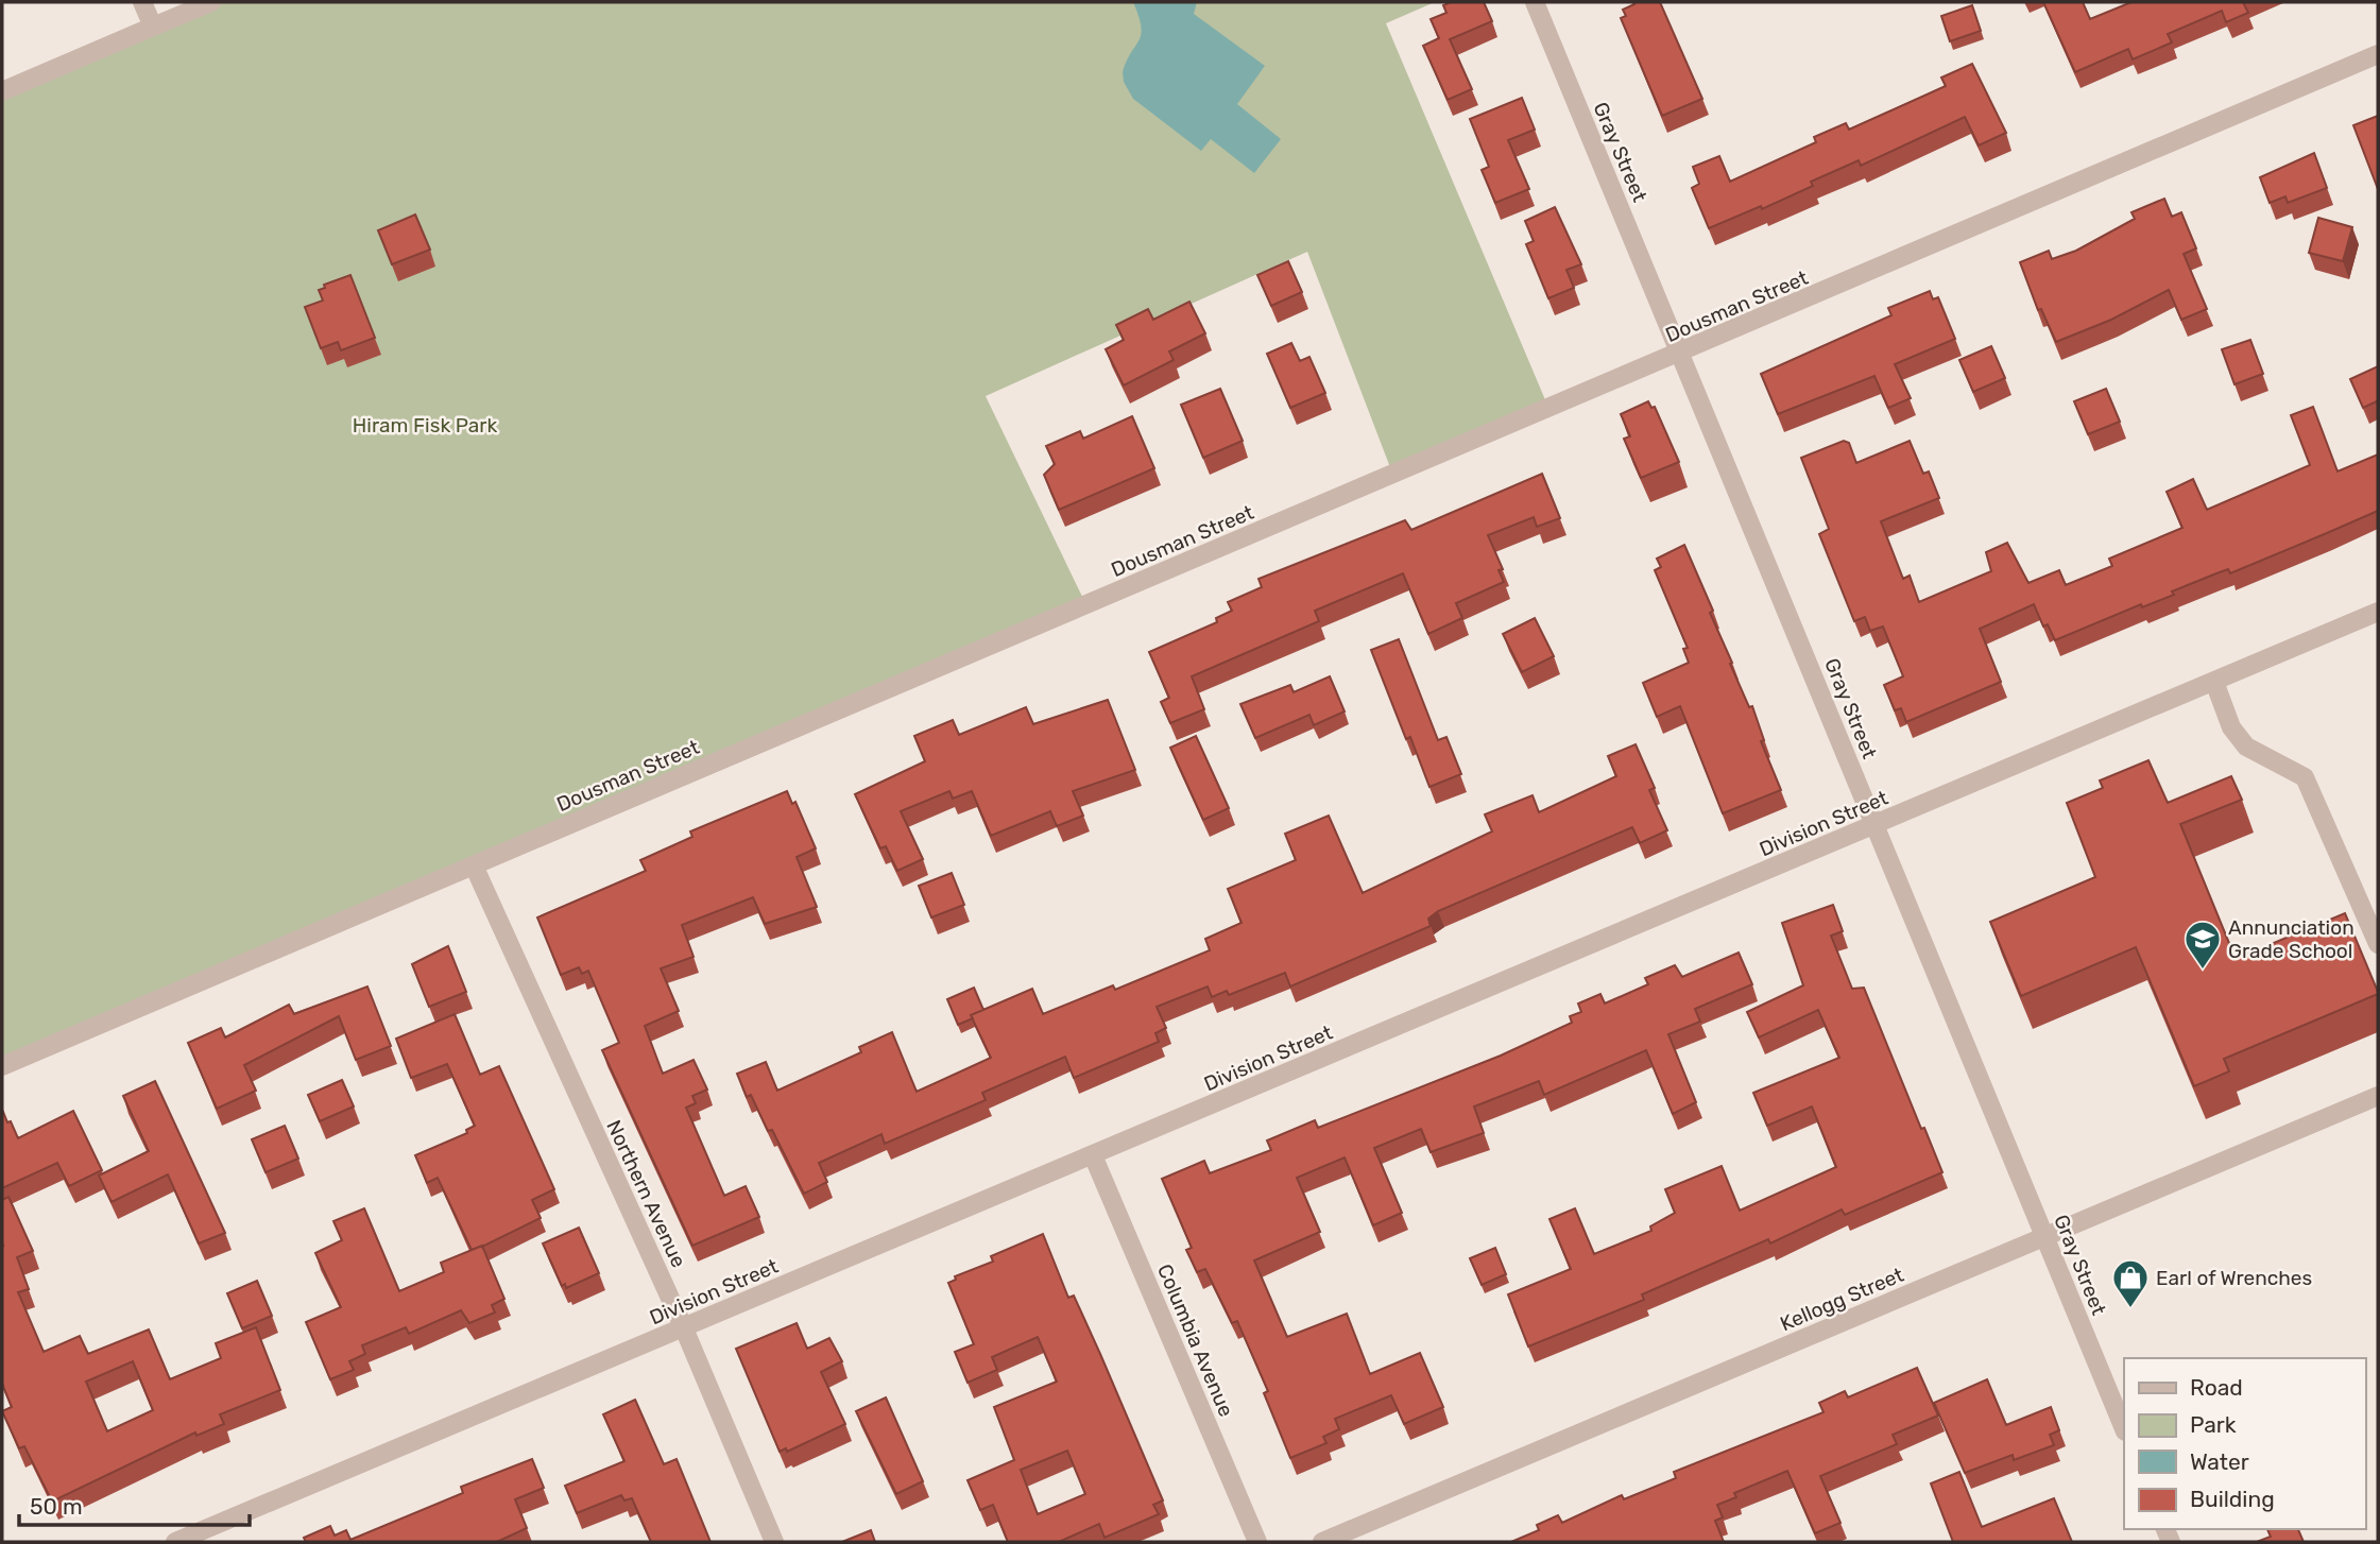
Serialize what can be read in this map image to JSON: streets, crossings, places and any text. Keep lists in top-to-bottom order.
{
  "streets": {
    "street": [
      "Gray Street",
      "Dousman Street",
      "Division Street",
      "Northern Avenue",
      "Kellogg Street",
      "Columbia Avenue"
    ]
  },
  "crossings": [
    ["Gray Street", "Dousman Street"],
    ["Gray Street", "Division Street"],
    ["Gray Street", "Kellogg Street"],
    ["Dousman Street", "Northern Avenue"],
    ["Division Street", "Northern Avenue"],
    ["Division Street", "Columbia Avenue"]
  ],
  "parks": ["Hiram Fisk Park"],
  "places": {
    "school or university": ["Annunciation Grade School"],
    "shop": ["Earl of Wrenches"]
  },
  "legend": [
    "Road",
    "Park",
    "Water",
    "Building"
  ],
  "scale_bar": "50 m"
}
